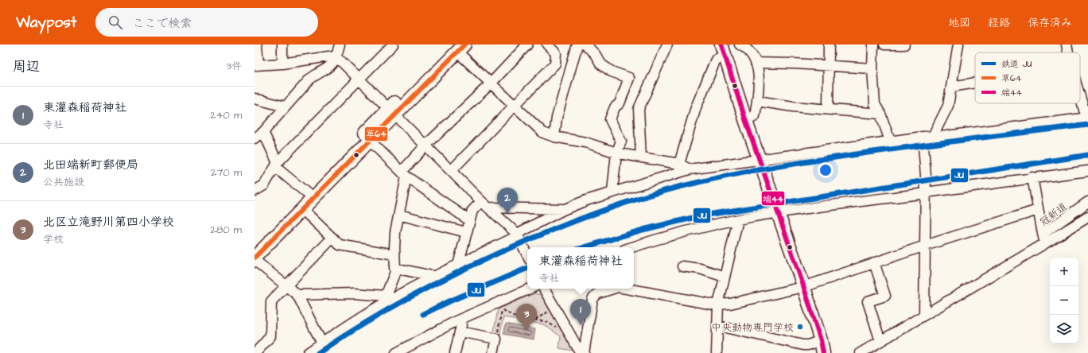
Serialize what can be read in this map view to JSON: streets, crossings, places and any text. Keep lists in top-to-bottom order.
{
  "streets": {
    "street": ["冠新道"]
  },
  "places": ["中央動物専門学校"],
  "lines": ["transit line 草64", "transit line 端44", "rail line JU"],
  "legend": ["鉄道 JU", "草64", "端44"],
  "page": {
    "header": "Waypost",
    "search": "ここで検索",
    "nav": ["地図", "経路", "保存済み"],
    "heading": ["周辺", "3件"],
    "list": [
      {
        "mark": "1",
        "name": "東灌森稲荷神社",
        "note": "寺社",
        "value": "240 m"
      },
      {
        "mark": "2",
        "name": "北田端新町郵便局",
        "note": "公共施設",
        "value": "270 m"
      },
      {
        "mark": "3",
        "name": "北区立滝野川第四小学校",
        "note": "学校",
        "value": "280 m"
      }
    ],
    "pins": ["2", "1", "3"],
    "popup": ["東灌森稲荷神社", "寺社"],
    "map_buttons": ["+", "−"]
  }
}
